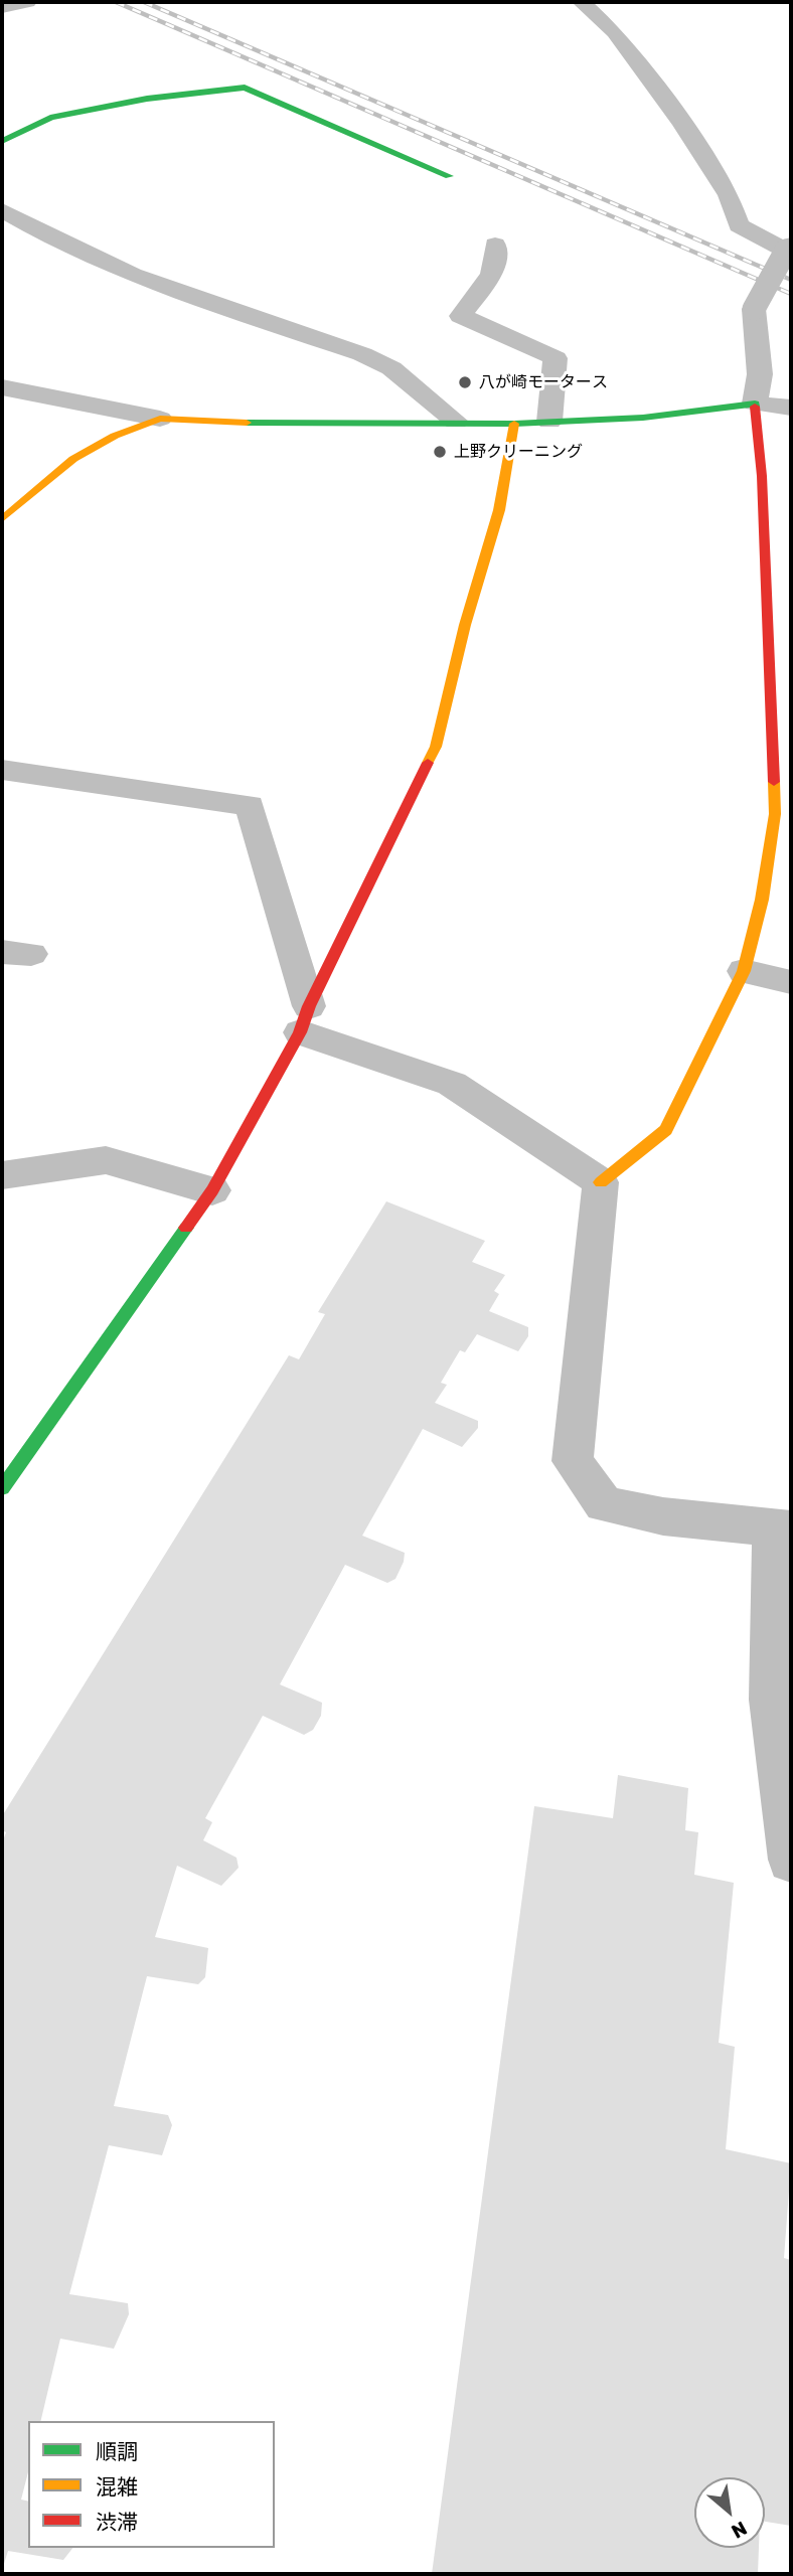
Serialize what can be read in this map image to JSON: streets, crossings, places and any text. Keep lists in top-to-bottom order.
{
  "places": ["八が崎モータース", "上野クリーニング"],
  "legend": ["順調", "混雑", "渋滞"],
  "north": "bottom right"
}
